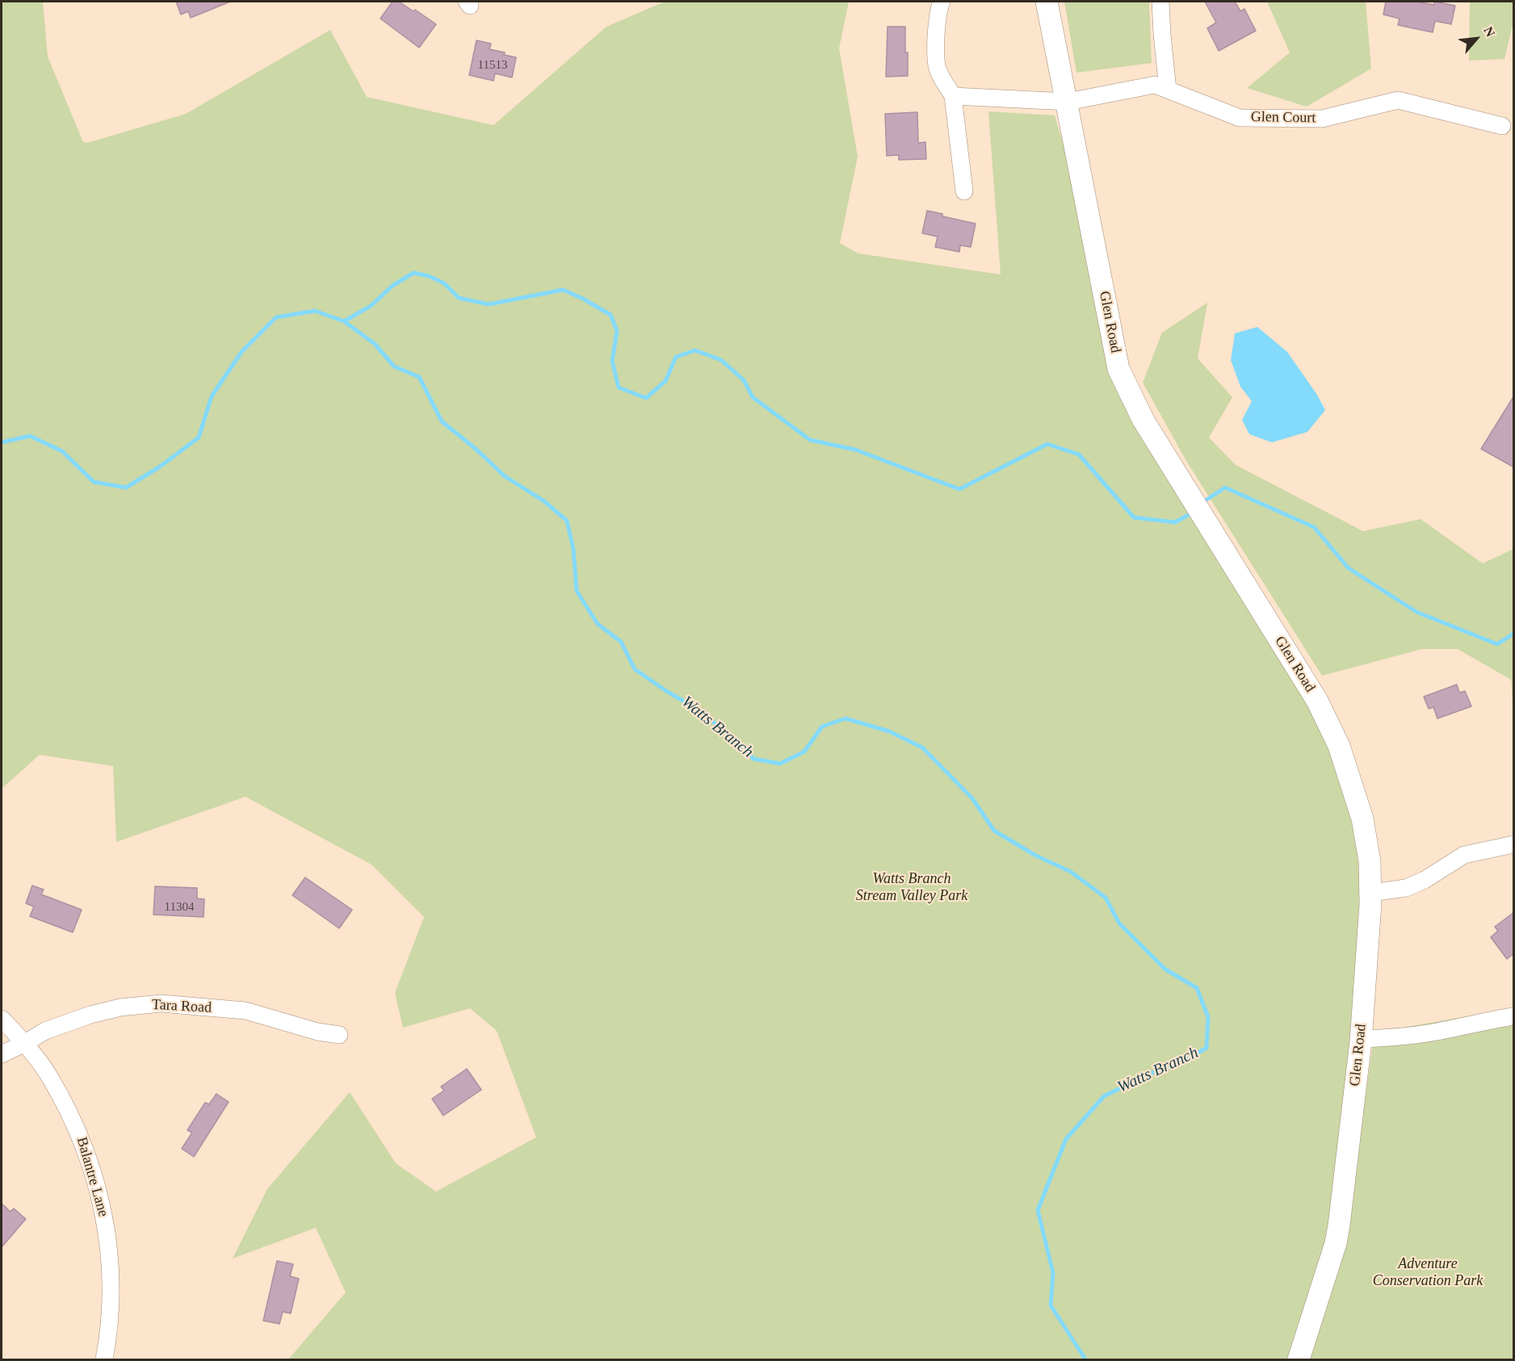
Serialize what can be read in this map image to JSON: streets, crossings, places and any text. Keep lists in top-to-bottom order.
{
  "streets": {
    "main road": ["Glen Road"],
    "street": ["Glen Court", "Tara Road", "Balantre Lane"]
  },
  "crossings": [
    ["Glen Court", "Glen Road"],
    ["Tara Road", "Balantre Lane"]
  ],
  "water": ["Watts Branch"],
  "parks": ["Watts Branch Stream Valley Park", "Adventure Conservation Park"],
  "house_numbers": ["11513", "11304"],
  "north": "top right"
}
